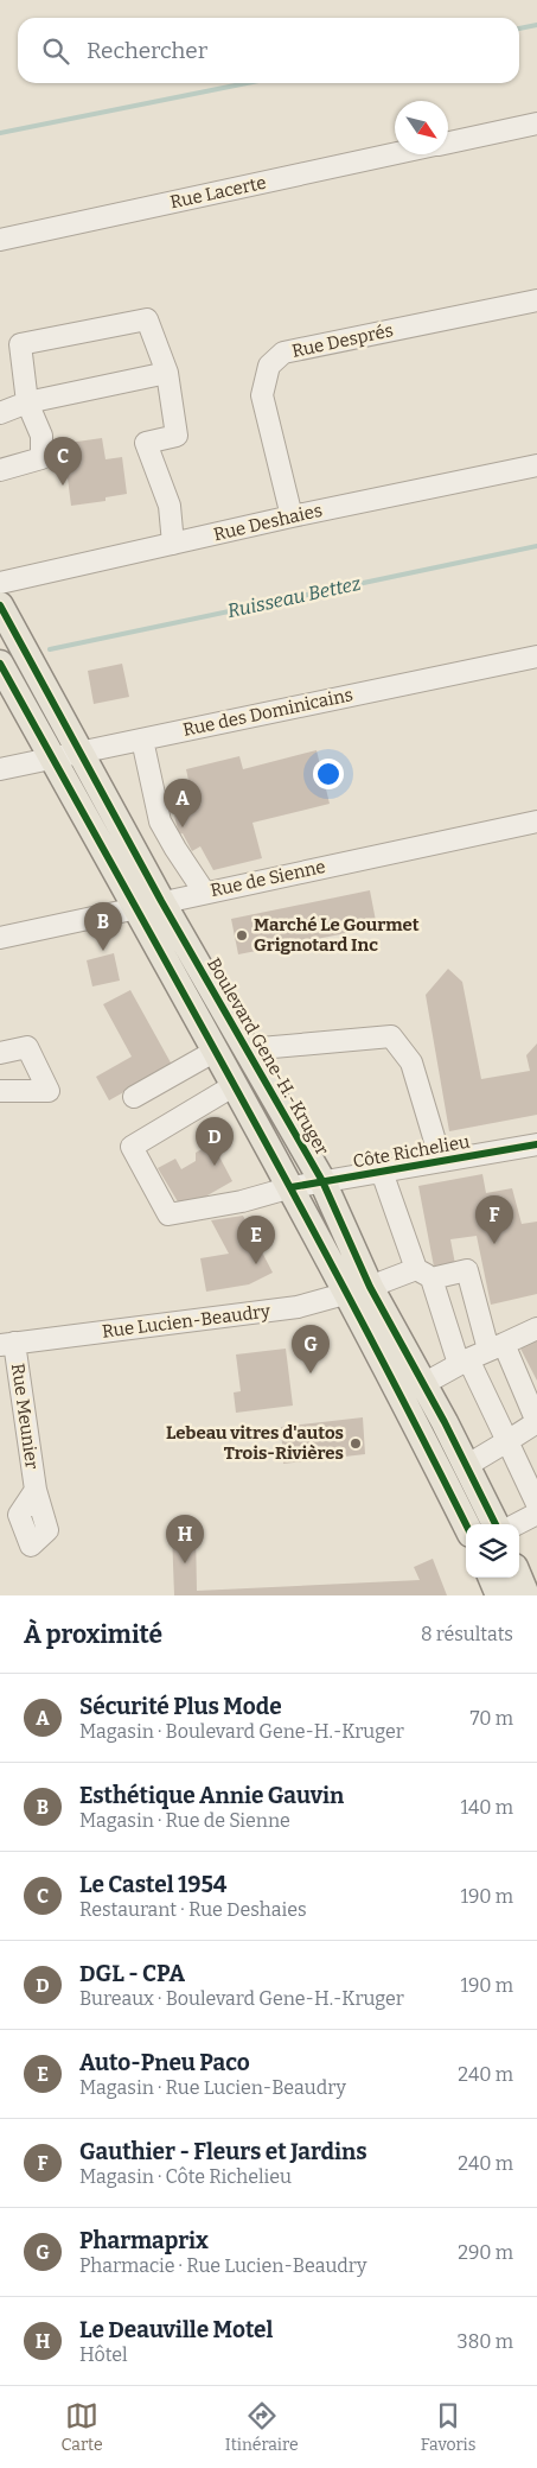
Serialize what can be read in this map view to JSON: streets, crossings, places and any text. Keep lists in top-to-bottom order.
{
  "streets": {
    "main road": ["Boulevard Gene-H.-Kruger"],
    "street": [
      "Rue Lacerte",
      "Rue Després",
      "Rue Deshaies",
      "Rue des Dominicains",
      "Rue de Sienne",
      "Côte Richelieu",
      "Rue Lucien-Beaudry",
      "Rue Meunier"
    ]
  },
  "crossings": [
    ["Rue Després", "Rue Deshaies"],
    ["Rue des Dominicains", "Boulevard Gene-H.-Kruger"],
    ["Rue de Sienne", "Boulevard Gene-H.-Kruger"],
    ["Boulevard Gene-H.-Kruger", "Côte Richelieu"],
    ["Boulevard Gene-H.-Kruger", "Rue Lucien-Beaudry"],
    ["Rue Lucien-Beaudry", "Rue Meunier"]
  ],
  "water": ["Ruisseau Bettez"],
  "places": ["Marché Le Gourmet Grignotard Inc", "Lebeau vitres d'autos Trois-Rivières"],
  "north": "bottom right",
  "page": {
    "search": "Rechercher",
    "pins": [
      "C",
      "A",
      "B",
      "D",
      "F",
      "E",
      "G",
      "H"
    ],
    "heading": ["À proximité", "8 résultats"],
    "list": [
      {
        "mark": "A",
        "name": "Sécurité Plus Mode",
        "note": "Magasin · Boulevard Gene-H.-Kruger",
        "value": "70 m"
      },
      {
        "mark": "B",
        "name": "Esthétique Annie Gauvin",
        "note": "Magasin · Rue de Sienne",
        "value": "140 m"
      },
      {
        "mark": "C",
        "name": "Le Castel 1954",
        "note": "Restaurant · Rue Deshaies",
        "value": "190 m"
      },
      {
        "mark": "D",
        "name": "DGL - CPA",
        "note": "Bureaux · Boulevard Gene-H.-Kruger",
        "value": "190 m"
      },
      {
        "mark": "E",
        "name": "Auto-Pneu Paco",
        "note": "Magasin · Rue Lucien-Beaudry",
        "value": "240 m"
      },
      {
        "mark": "F",
        "name": "Gauthier - Fleurs et Jardins",
        "note": "Magasin · Côte Richelieu",
        "value": "240 m"
      },
      {
        "mark": "G",
        "name": "Pharmaprix",
        "note": "Pharmacie · Rue Lucien-Beaudry",
        "value": "290 m"
      },
      {
        "mark": "H",
        "name": "Le Deauville Motel",
        "note": "Hôtel",
        "value": "380 m"
      }
    ],
    "nav": ["Carte", "Itinéraire", "Favoris"]
  }
}
